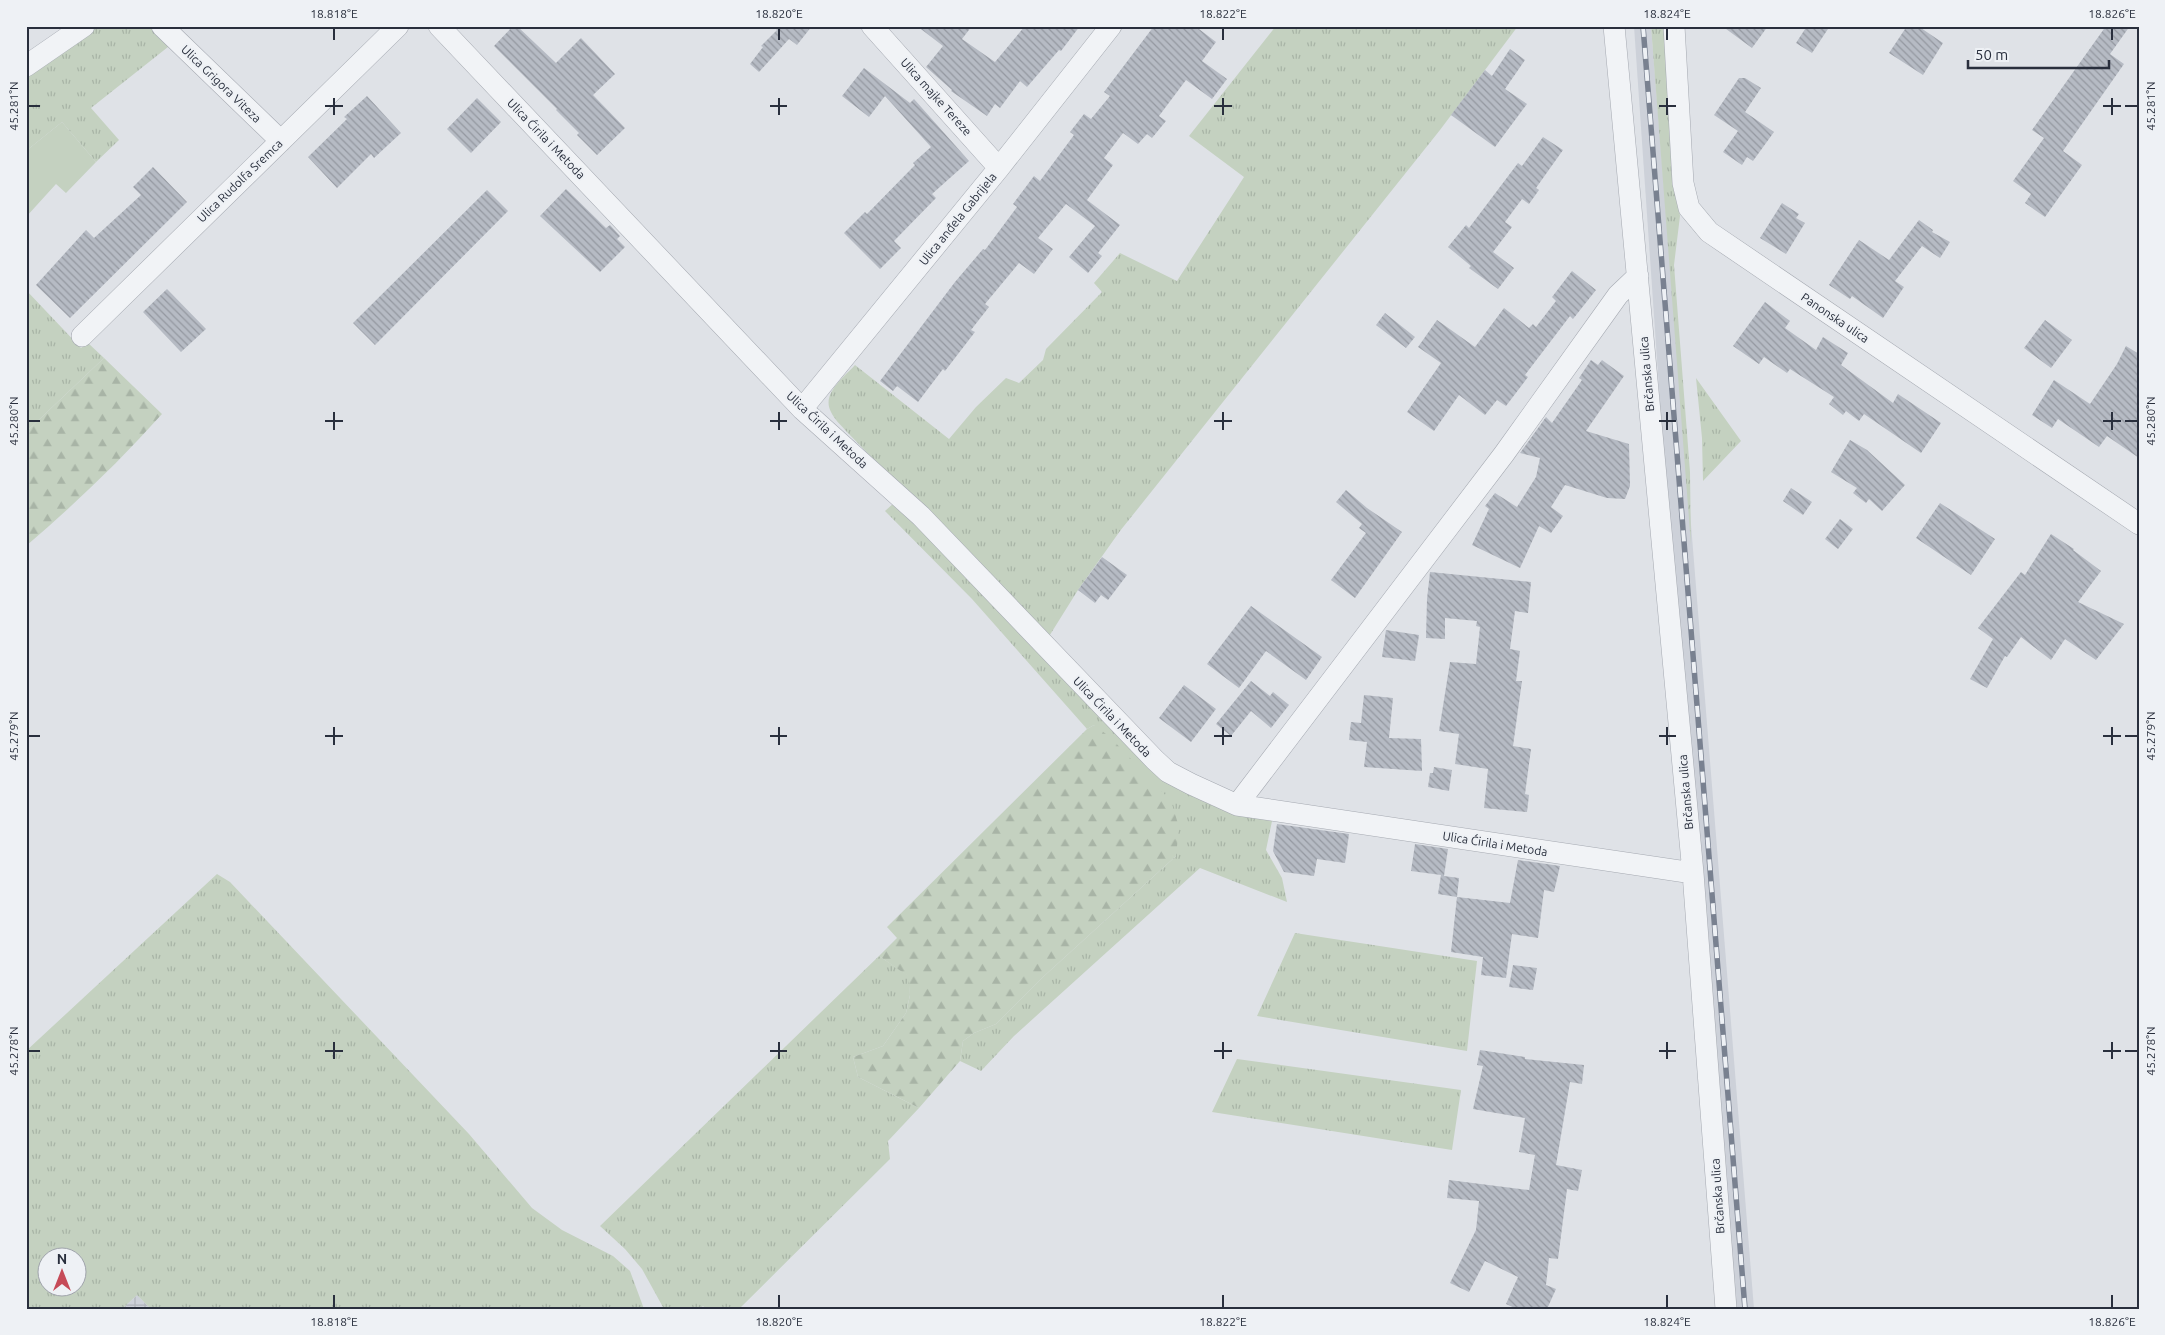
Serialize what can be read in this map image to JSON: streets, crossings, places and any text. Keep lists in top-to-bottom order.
{
  "streets": {
    "street": [
      "Ulica Grigora Viteza",
      "Ulica majke Tereze",
      "Ulica Ćirila i Metoda",
      "Ulica Rudolfa Sremca",
      "Ulica anđela Gabrijela",
      "Panonska ulica",
      "Brčanska ulica"
    ]
  },
  "crossings": [
    ["Ulica Grigora Viteza", "Ulica Rudolfa Sremca"],
    ["Ulica majke Tereze", "Ulica anđela Gabrijela"],
    ["Ulica Ćirila i Metoda", "Ulica anđela Gabrijela"],
    ["Ulica Ćirila i Metoda", "Brčanska ulica"]
  ],
  "scale_bar": "50 m",
  "north": "top",
  "coordinates": [
    "18.818°E",
    "18.820°E",
    "18.822°E",
    "18.824°E",
    "18.826°E",
    "45.281°N",
    "45.280°N",
    "45.279°N",
    "45.278°N"
  ]
}
